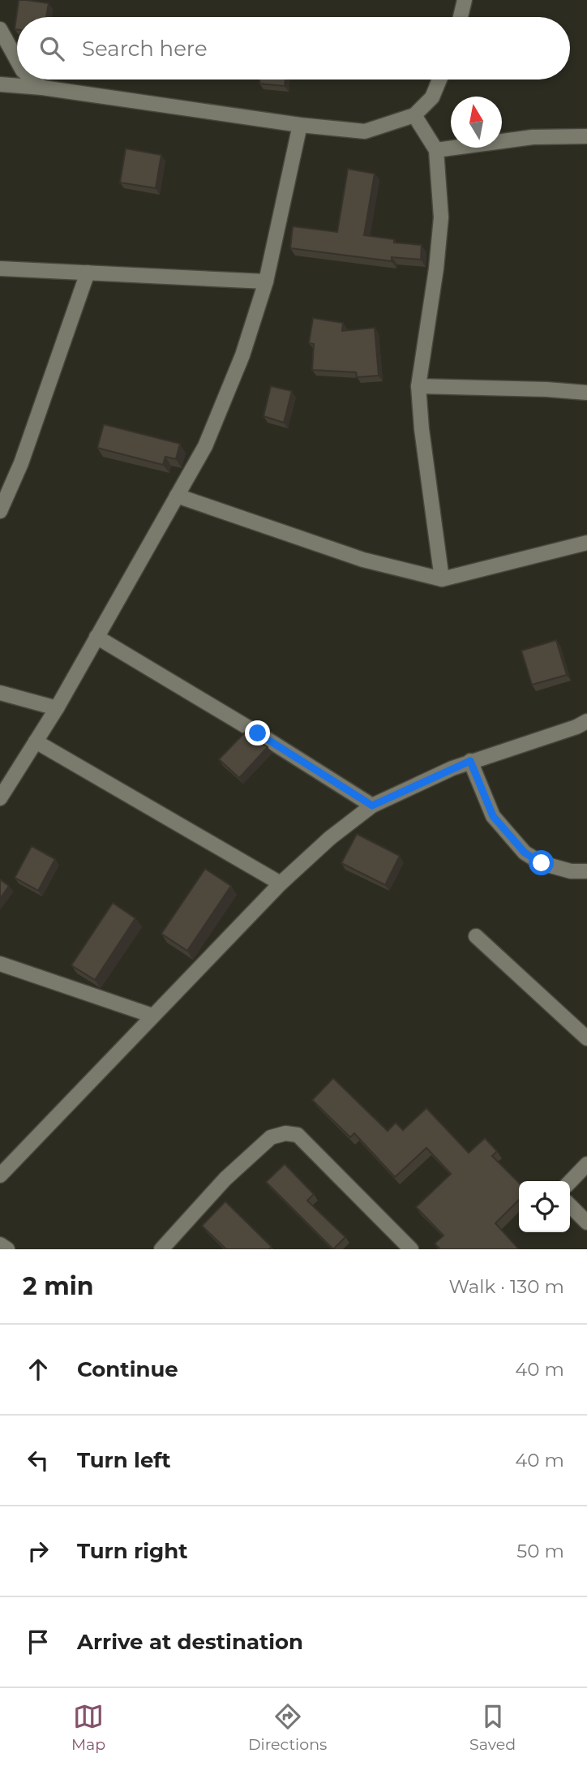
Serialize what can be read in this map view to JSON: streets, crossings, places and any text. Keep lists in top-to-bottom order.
{
  "north": "top",
  "page": {
    "search": "Search here",
    "heading": ["2 min", "Walk · 130 m"],
    "list": [
      ["Continue", "40 m"],
      ["Turn left", "40 m"],
      ["Turn right", "50 m"],
      "Arrive at destination"
    ],
    "nav": ["Map", "Directions", "Saved"]
  }
}
